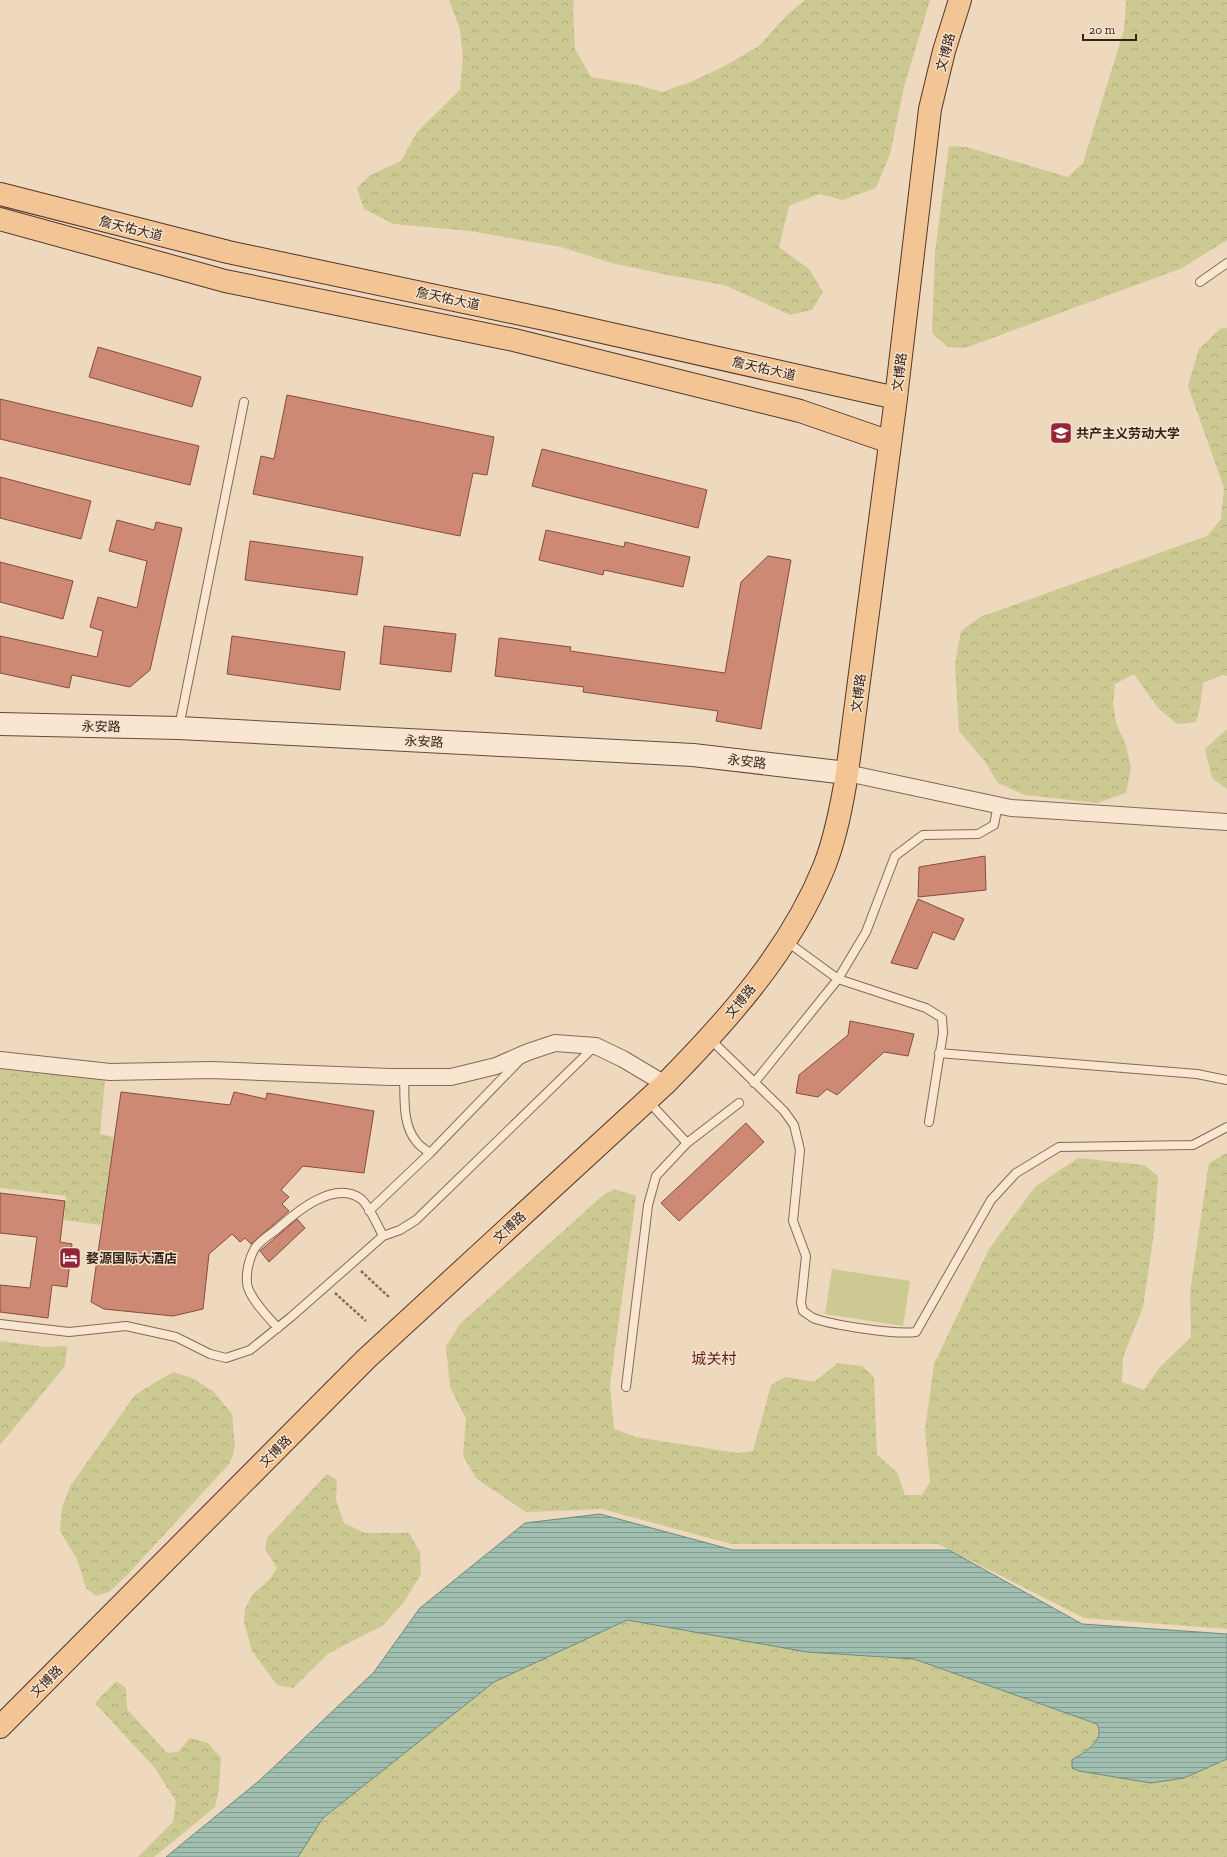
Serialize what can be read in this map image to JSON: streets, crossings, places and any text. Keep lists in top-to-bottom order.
{
  "streets": {
    "main road": ["文博路", "詹天佑大道"],
    "street": ["永安路"]
  },
  "crossings": [
    ["文博路", "詹天佑大道"],
    ["文博路", "永安路"]
  ],
  "districts": ["城关村"],
  "places": {
    "school or university": ["共产主义劳动大学"],
    "hotel": ["婺源国际大酒店"]
  },
  "scale_bar": "20 m"
}
